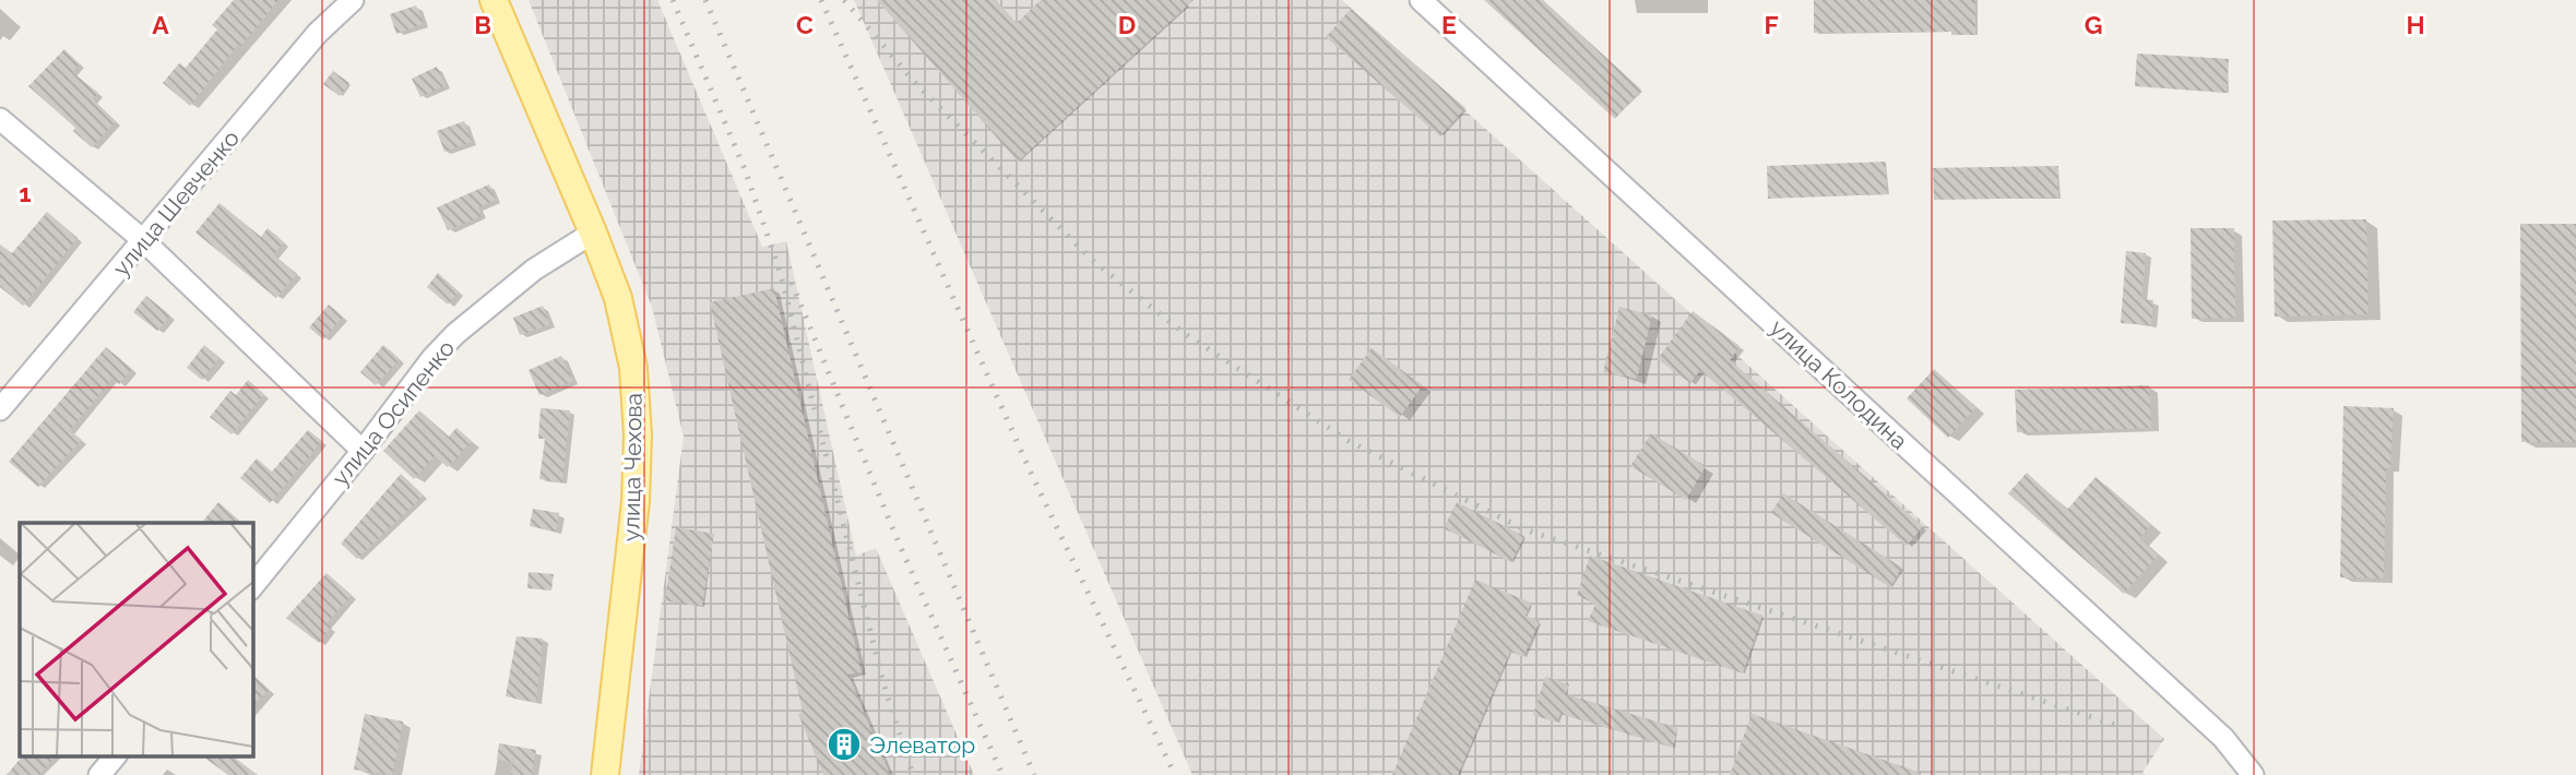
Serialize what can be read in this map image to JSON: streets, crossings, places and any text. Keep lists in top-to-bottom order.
{
  "streets": {
    "main road": ["улица Чехова"],
    "street": ["улица Шевченко", "улица Колодина", "улица Осипенко"]
  },
  "crossings": [
    ["улица Осипенко", "улица Чехова"]
  ],
  "places": {
    "building": ["Элеватор"]
  },
  "grid": {
    "columns": [
      "A",
      "B",
      "C",
      "D",
      "E",
      "F",
      "G",
      "H"
    ],
    "rows": ["1"]
  }
}
